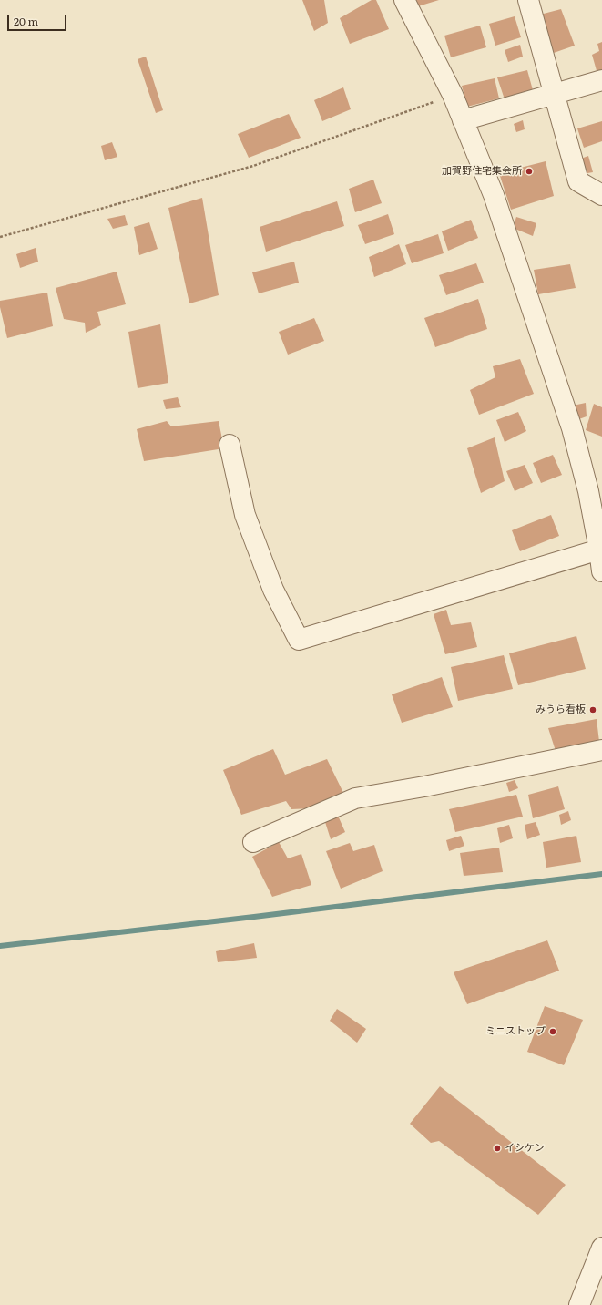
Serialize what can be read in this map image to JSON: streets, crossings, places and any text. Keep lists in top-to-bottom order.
{
  "places": [
    "加賀野住宅集会所",
    "みうら看板",
    "ミニストップ",
    "イシケン"
  ],
  "scale_bar": "20 m"
}
